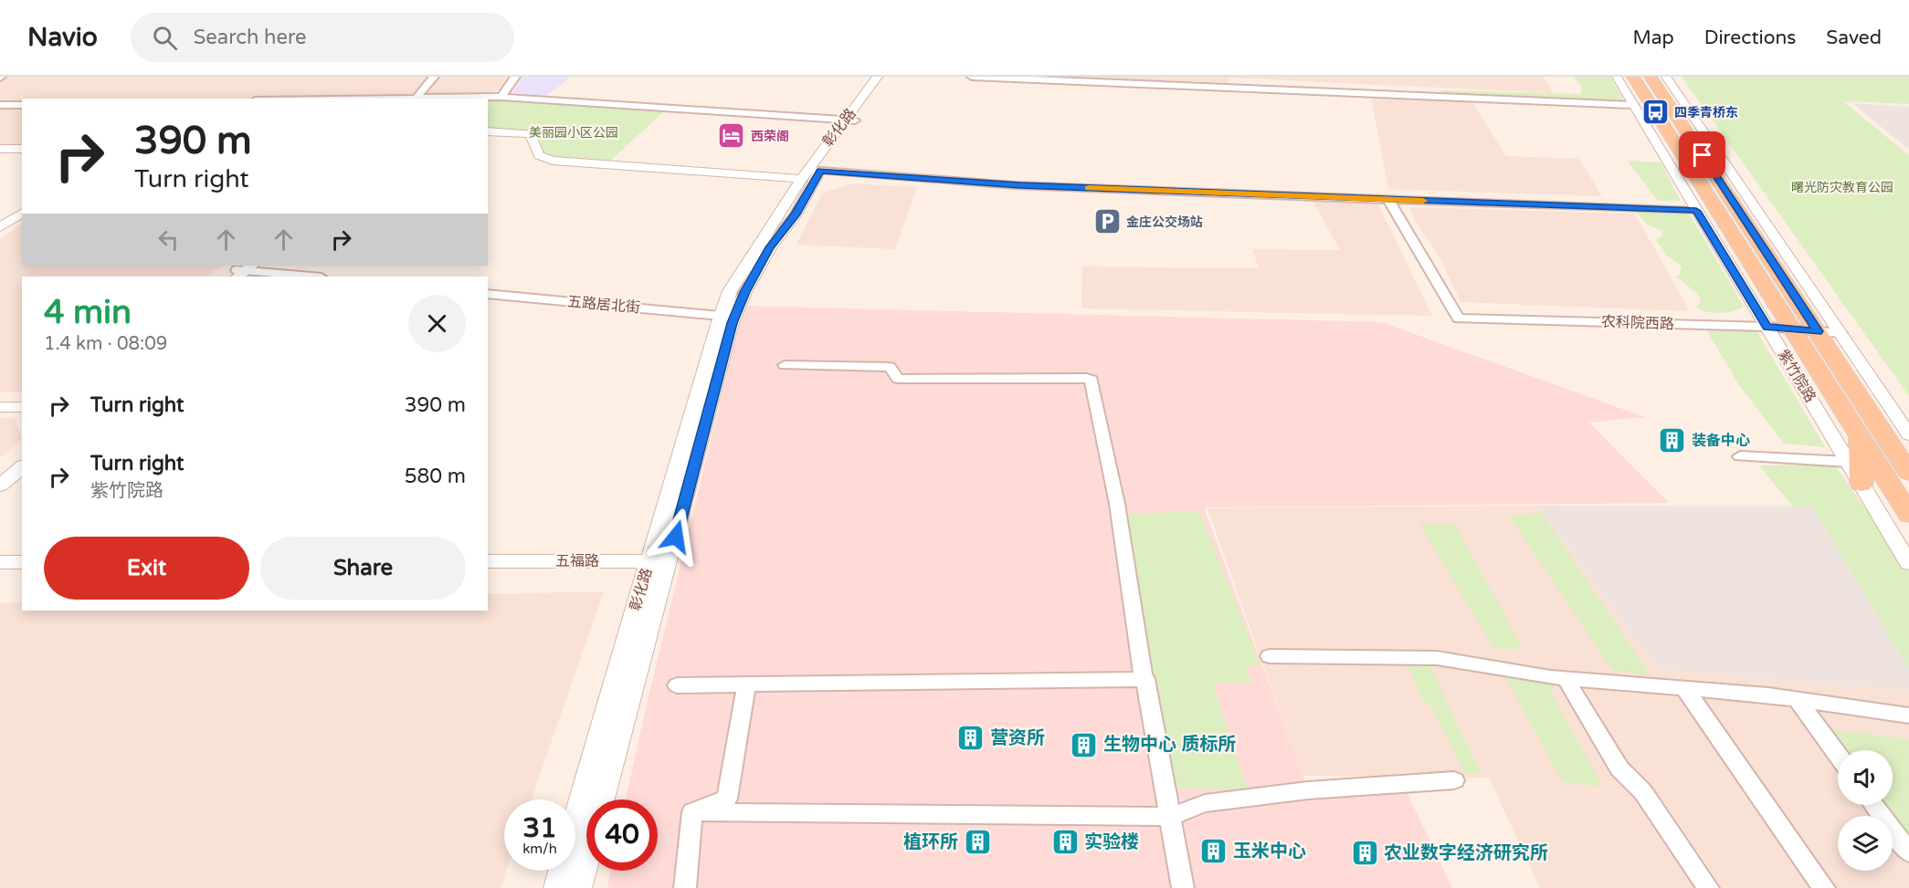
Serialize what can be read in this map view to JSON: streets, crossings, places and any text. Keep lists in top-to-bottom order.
{
  "streets": {
    "main road": ["紫竹院路"],
    "street": [
      "彰化路",
      "五路居北街",
      "农科院西路",
      "五福路"
    ]
  },
  "crossings": [
    ["彰化路", "五路居北街"],
    ["彰化路", "五福路"],
    ["农科院西路", "紫竹院路"]
  ],
  "parks": ["美丽园小区公园", "曙光防灾教育公园"],
  "places": {
    "bus stop": ["四季青桥东"],
    "hotel": ["西荣阁"],
    "parking": ["金庄公交场站"],
    "building": [
      "装备中心",
      "营资所",
      "生物中心 质标所",
      "植环所",
      "实验楼",
      "玉米中心",
      "农业数字经济研究所"
    ]
  },
  "page": {
    "header": "Navio",
    "search": "Search here",
    "nav": ["Map", "Directions", "Saved"],
    "turn": ["390 m", "Turn right"],
    "heading": ["4 min", "1.4 km · 08:09"],
    "list": [
      {
        "name": "Turn right",
        "value": "390 m"
      },
      {
        "name": "Turn right",
        "note": "紫竹院路",
        "value": "580 m"
      }
    ],
    "buttons": ["Exit", "Share"],
    "speed": "31 km/h",
    "limit": "40"
  }
}
